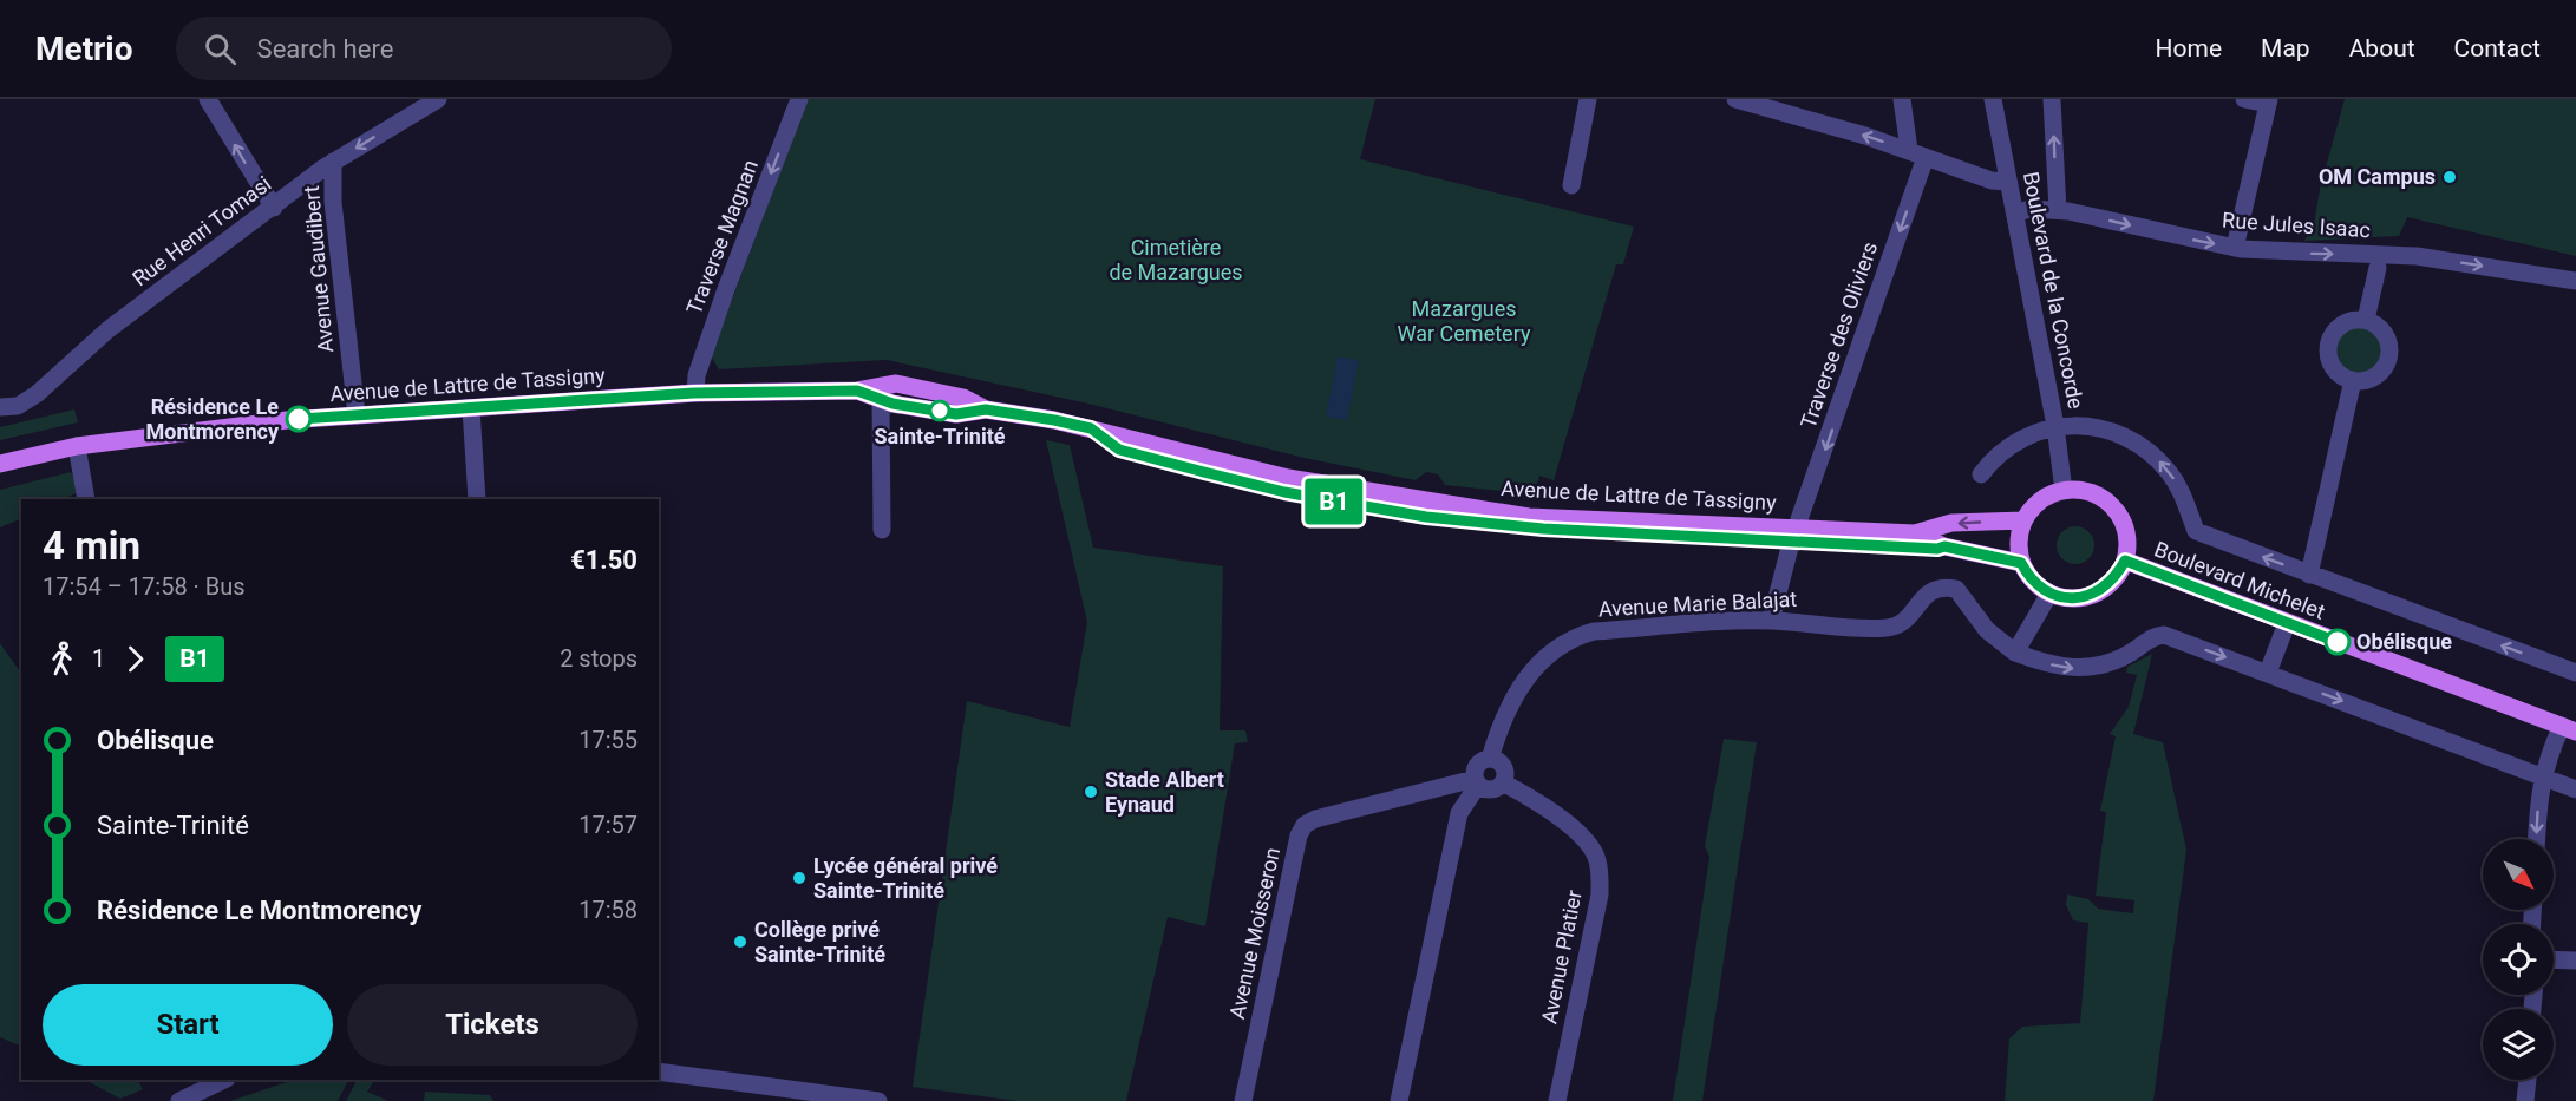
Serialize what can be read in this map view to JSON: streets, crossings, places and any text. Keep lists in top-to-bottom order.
{
  "streets": {
    "main road": ["Avenue de Lattre de Tassigny", "Boulevard Michelet"],
    "street": [
      "Rue Jules Isaac",
      "Rue Henri Tomasi",
      "Traverse Magnan",
      "Avenue Gaudibert",
      "Boulevard de la Concorde",
      "Traverse des Oliviers",
      "Avenue Marie Balajat",
      "Avenue Moisseron",
      "Avenue Platier"
    ]
  },
  "crossings": [
    ["Rue Jules Isaac", "Boulevard de la Concorde"],
    ["Rue Henri Tomasi", "Avenue Gaudibert"],
    ["Traverse Magnan", "Avenue de Lattre de Tassigny"],
    ["Avenue Gaudibert", "Avenue de Lattre de Tassigny"],
    ["Boulevard de la Concorde", "Avenue de Lattre de Tassigny"],
    ["Boulevard de la Concorde", "Boulevard Michelet"],
    ["Traverse des Oliviers", "Avenue de Lattre de Tassigny"],
    ["Traverse des Oliviers", "Avenue Marie Balajat"],
    ["Avenue de Lattre de Tassigny", "Boulevard Michelet"],
    ["Avenue Marie Balajat", "Avenue Moisseron"],
    ["Avenue Marie Balajat", "Avenue Platier"],
    ["Avenue Moisseron", "Avenue Platier"]
  ],
  "one_way": ["Rue Jules Isaac", "Traverse Magnan", "Traverse des Oliviers"],
  "parks": ["Cimetière de Mazargues", "Mazargues War Cemetery"],
  "places": [
    "OM Campus",
    "Sainte-Trinité",
    "Résidence Le Montmorency",
    "Obélisque",
    "Stade Albert Eynaud",
    "Lycée général privé Sainte-Trinité",
    "Collège privé Sainte-Trinité"
  ],
  "lines": ["bus line B1"],
  "north": "bottom right",
  "page": {
    "header": "Metrio",
    "search": "Search here",
    "nav": [
      "Home",
      "Map",
      "About",
      "Contact"
    ],
    "on_map": "B1",
    "heading": ["4 min", "17:54 – 17:58 · Bus", "€1.50"],
    "legs": ["1", "B1", "2 stops"],
    "list": [
      {
        "name": "Obélisque",
        "value": "17:55"
      },
      {
        "name": "Sainte-Trinité",
        "value": "17:57"
      },
      {
        "name": "Résidence Le Montmorency",
        "value": "17:58"
      }
    ],
    "buttons": ["Start", "Tickets"]
  }
}
